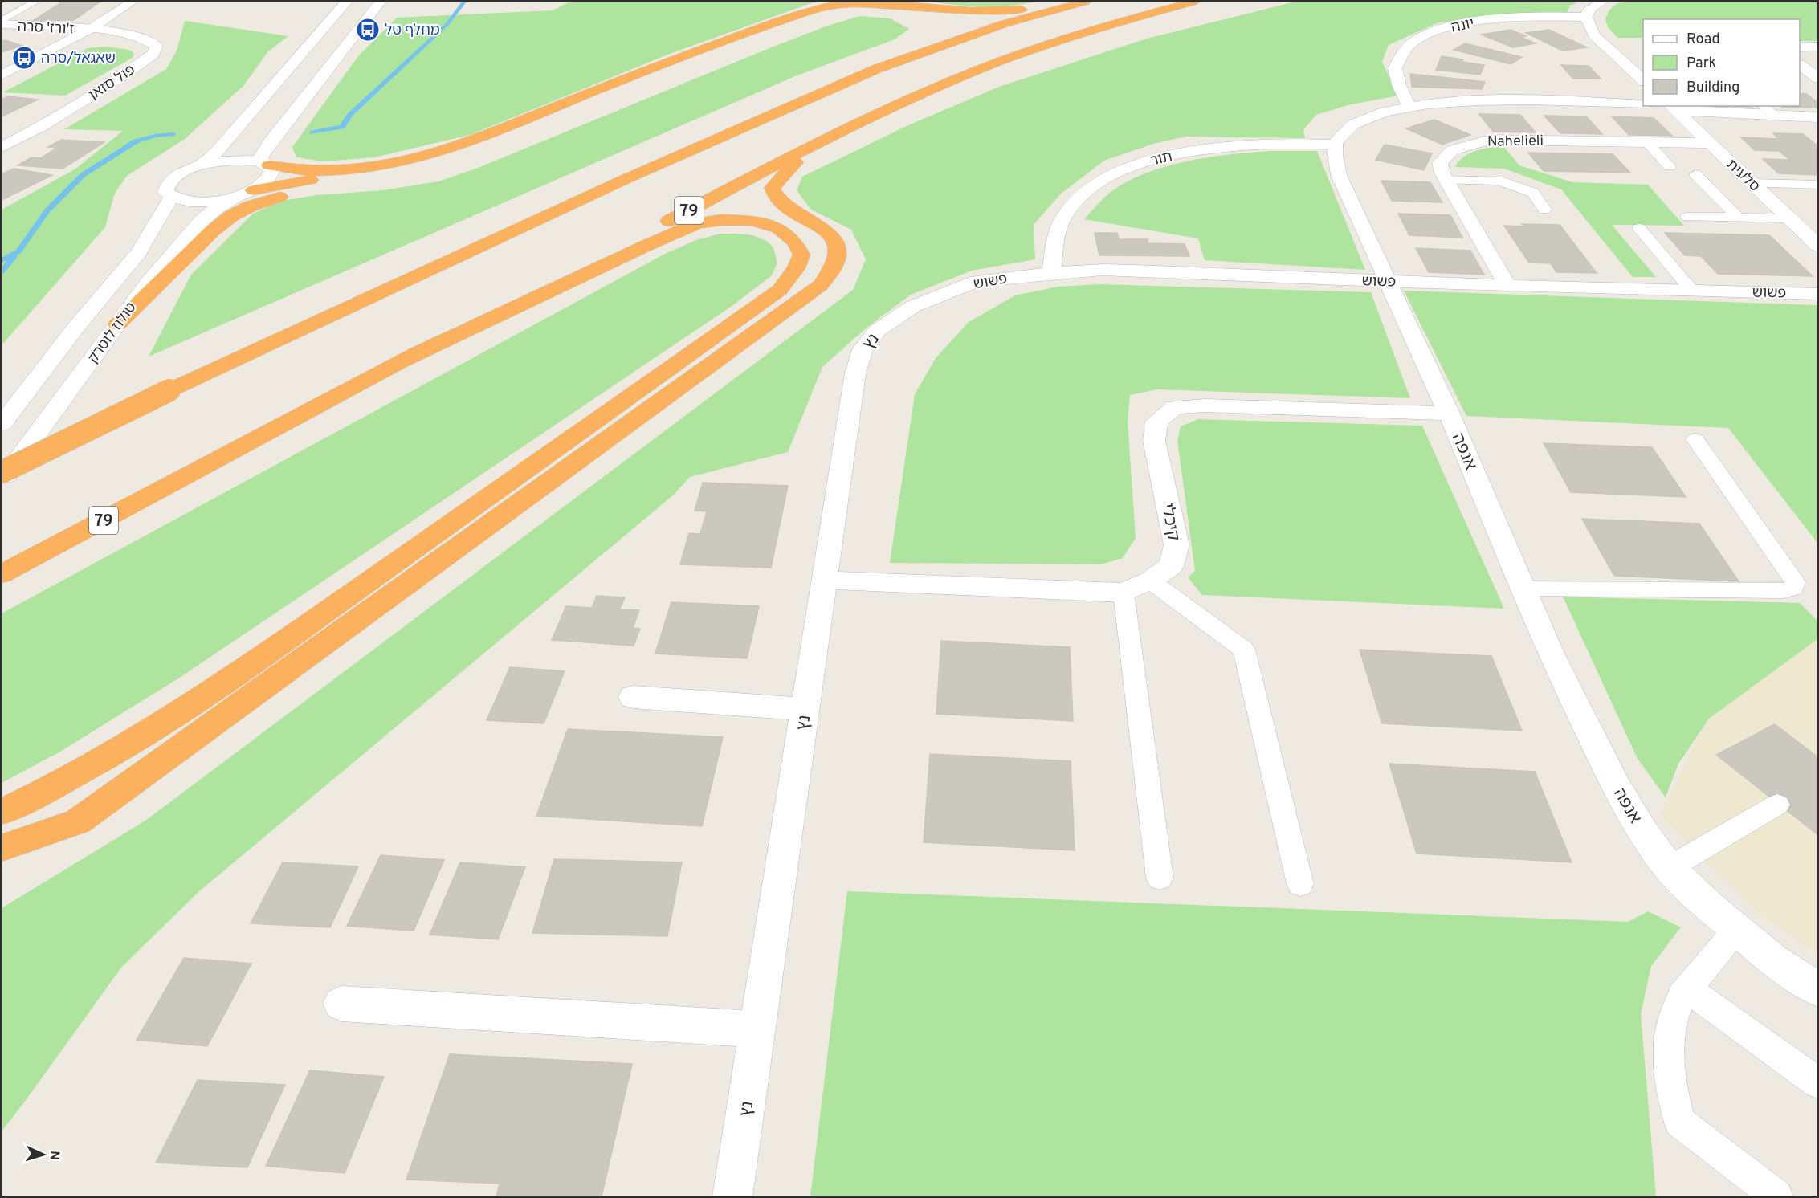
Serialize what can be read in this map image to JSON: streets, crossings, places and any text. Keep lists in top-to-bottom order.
{
  "streets": {
    "highway": ["79"],
    "street": [
      "יונה",
      "ז'ורז' סרה",
      "פול סזאן",
      "Nahelieli",
      "תור",
      "סלעית",
      "פשוש",
      "טולוז לוטרק",
      "נץ",
      "אנפה",
      "קיכלי"
    ]
  },
  "crossings": [
    ["ז'ורז' סרה", "פול סזאן"],
    ["Nahelieli", "סלעית"],
    ["Nahelieli", "פשוש"],
    ["תור", "פשוש"],
    ["תור", "אנפה"],
    ["פשוש", "נץ"],
    ["פשוש", "אנפה"],
    ["נץ", "קיכלי"],
    ["אנפה", "קיכלי"]
  ],
  "places": {
    "bus stop": ["מחלף טל", "שאגאל/סרה"]
  },
  "legend": ["Road", "Park", "Building"],
  "north": "right"
}
